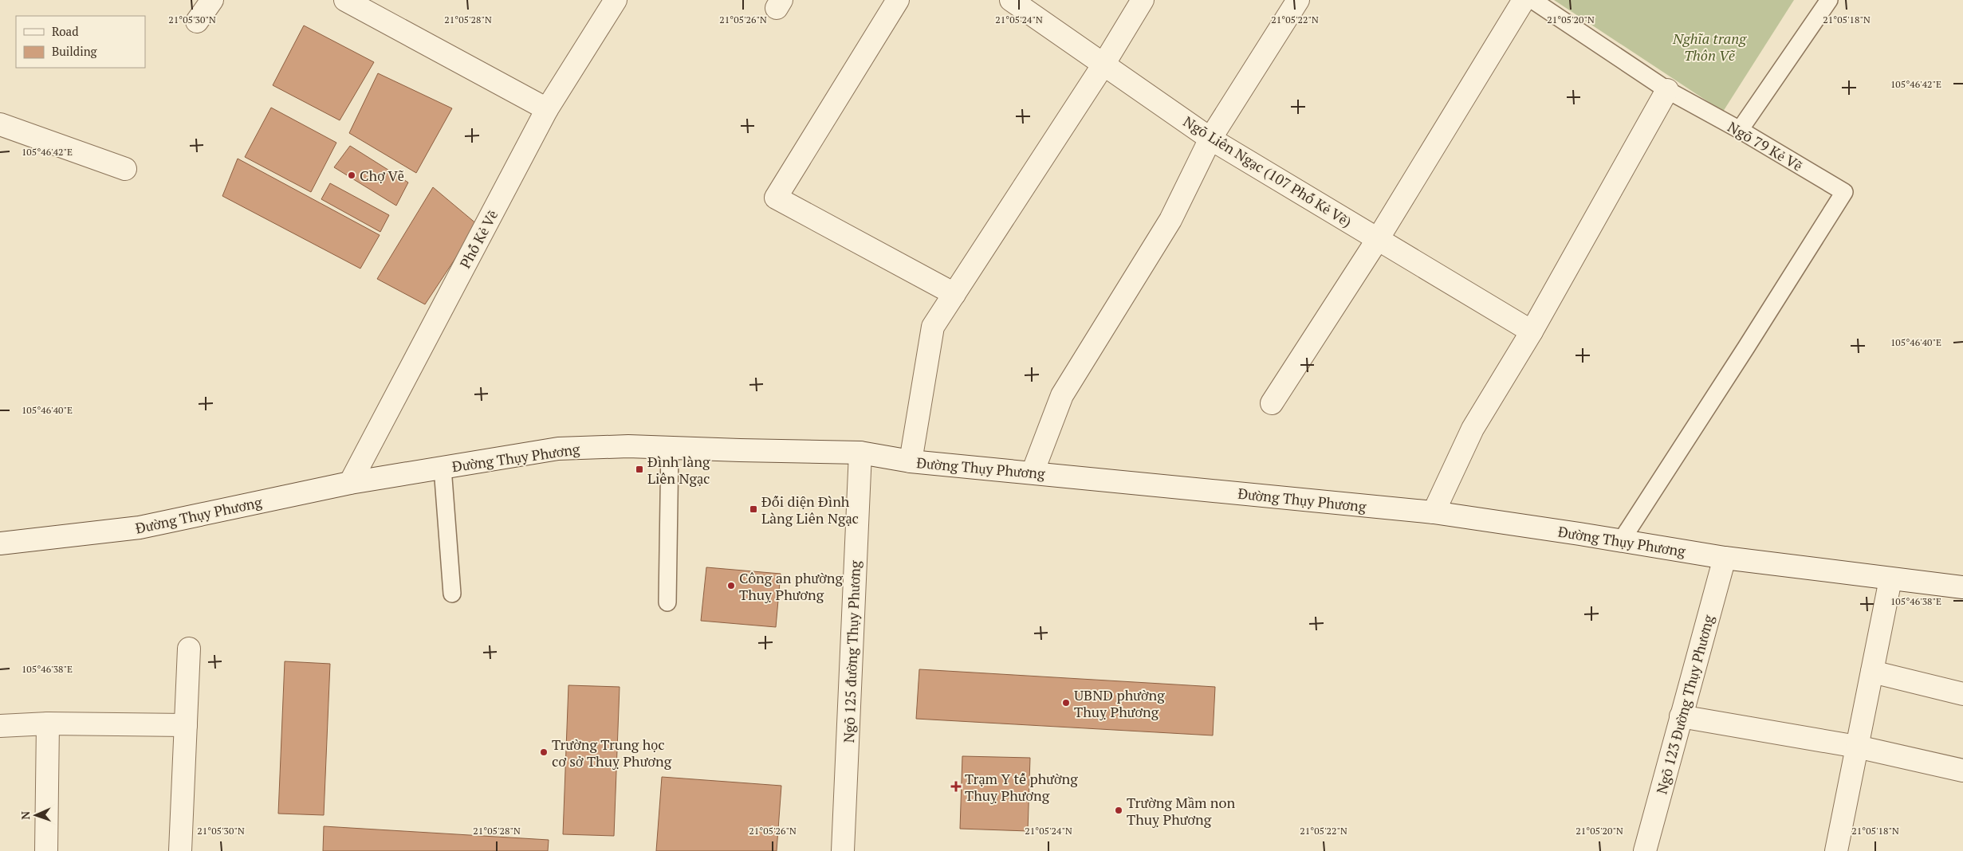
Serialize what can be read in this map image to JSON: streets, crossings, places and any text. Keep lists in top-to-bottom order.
{
  "streets": {
    "street": [
      "Ngõ Liên Ngạc (107 Phố Kẻ Vẽ)",
      "Phố Kẻ Vẽ",
      "Đường Thụy Phương",
      "Ngõ 125 đường Thụy Phương",
      "Ngõ 123 Đường Thụy Phương"
    ],
    "lane": ["Ngõ 79 Kẻ Vẽ"]
  },
  "crossings": [
    ["Ngõ 79 Kẻ Vẽ", "Đường Thụy Phương"],
    ["Phố Kẻ Vẽ", "Đường Thụy Phương"],
    ["Đường Thụy Phương", "Ngõ 125 đường Thụy Phương"],
    ["Đường Thụy Phương", "Ngõ 123 Đường Thụy Phương"]
  ],
  "parks": ["Nghĩa trang Thôn Vẽ"],
  "places": {
    "other": [
      "Chợ Vẽ",
      "Công an phường Thuỵ Phương",
      "UBND phường Thuỵ Phương",
      "Trường Trung học cơ sở Thuỵ Phương",
      "Trường Mầm non Thuỵ Phương"
    ],
    "transit": ["Đình làng Liên Ngạc", "Đối diện Đình Làng Liên Ngạc"],
    "health": ["Trạm Y tế phường Thuỵ Phương"]
  },
  "legend": ["Road", "Building"],
  "north": "left",
  "coordinates": [
    "21°05'30\"N",
    "21°05'28\"N",
    "21°05'26\"N",
    "21°05'24\"N",
    "21°05'22\"N",
    "21°05'20\"N",
    "21°05'18\"N",
    "105°46'42\"E",
    "105°46'40\"E",
    "105°46'38\"E"
  ]
}
